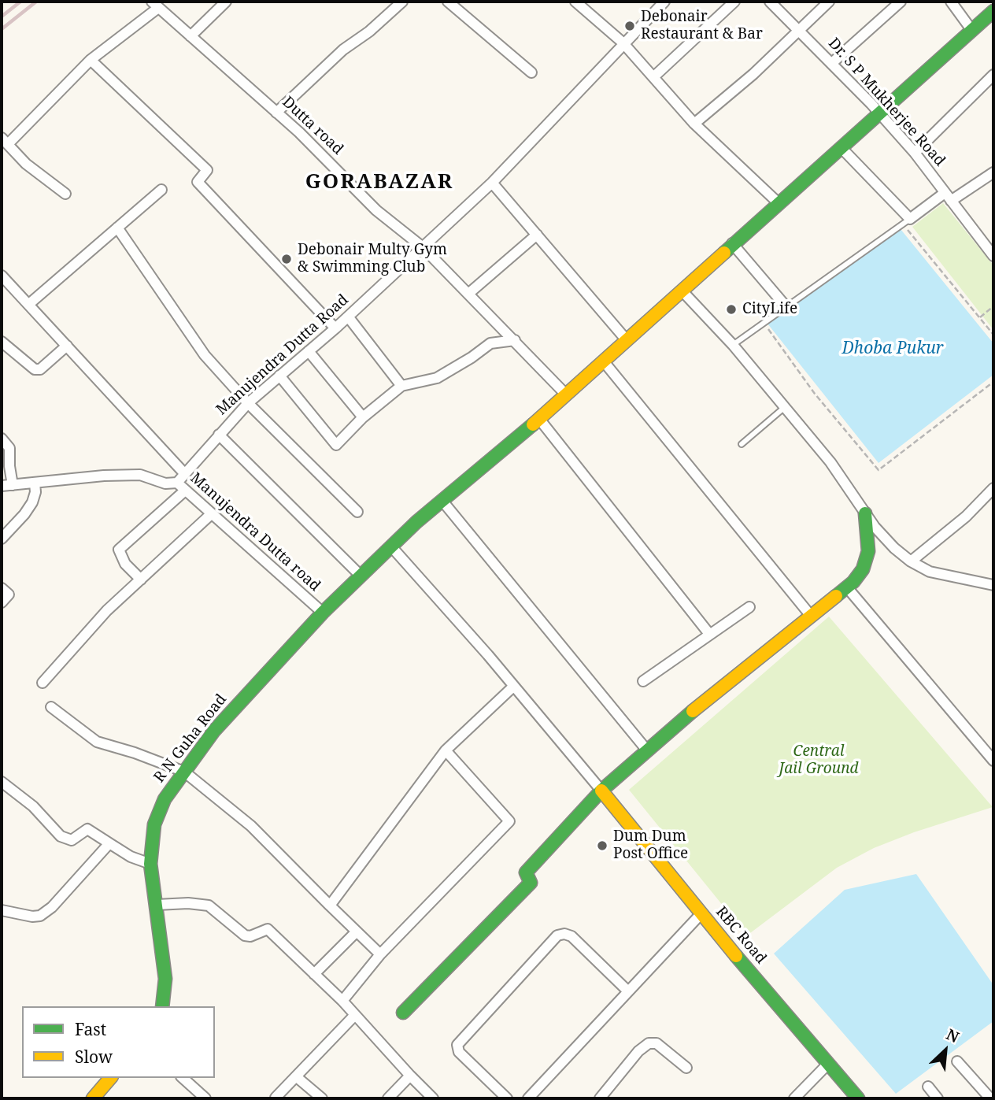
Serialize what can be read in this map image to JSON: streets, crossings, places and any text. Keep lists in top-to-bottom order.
{
  "streets": {
    "street": [
      "Dr. S P Mukherjee Road",
      "Dutta road",
      "Manujendra Dutta Road",
      "Manujendra Dutta road",
      "R N Guha Road",
      "RBC Road"
    ]
  },
  "crossings": [
    ["Dr. S P Mukherjee Road", "R N Guha Road"],
    ["Dutta road", "Manujendra Dutta Road"],
    ["Dutta road", "R N Guha Road"],
    ["Manujendra Dutta Road", "Manujendra Dutta road"],
    ["Manujendra Dutta road", "R N Guha Road"]
  ],
  "districts": ["GORABAZAR"],
  "water": ["Dhoba Pukur"],
  "parks": ["Central Jail Ground"],
  "places": [
    "Debonair Restaurant & Bar",
    "Debonair Multy Gym & Swimming Club",
    "CityLife",
    "Dum Dum Post Office"
  ],
  "legend": ["Fast", "Slow"],
  "north": "top right"
}
